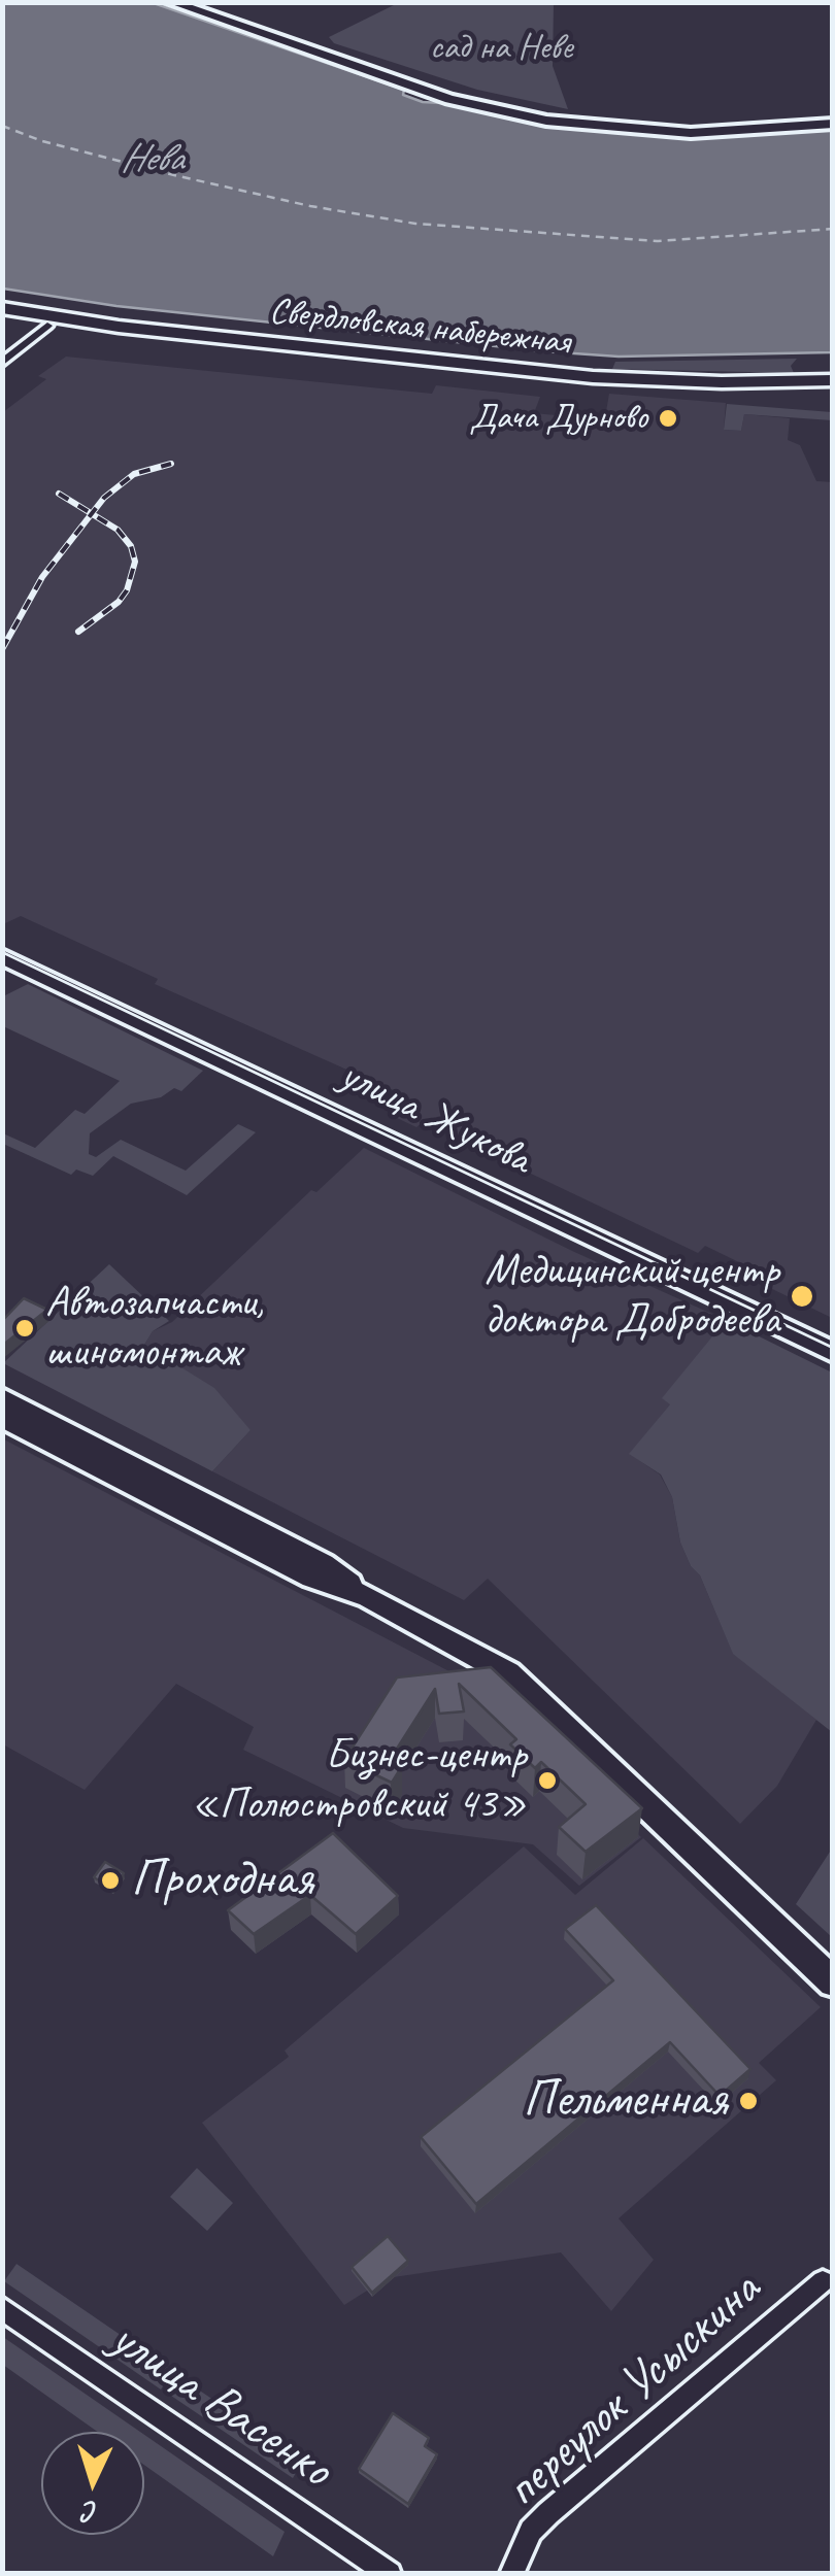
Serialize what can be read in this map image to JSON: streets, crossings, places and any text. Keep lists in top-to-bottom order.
{
  "streets": {
    "main road": ["Свердловская набережная", "улица Жукова"],
    "street": ["переулок Усыскина", "улица Васенко"]
  },
  "water": ["Нева"],
  "parks": ["сад на Неве"],
  "places": [
    "Дача Дурново",
    "Медицинский центр доктора Добродеева",
    "Автозапчасти, шиномонтаж",
    "Бизнес-центр «Полюстровский 43»",
    "Проходная",
    "Пельменная"
  ],
  "north": "bottom"
}
